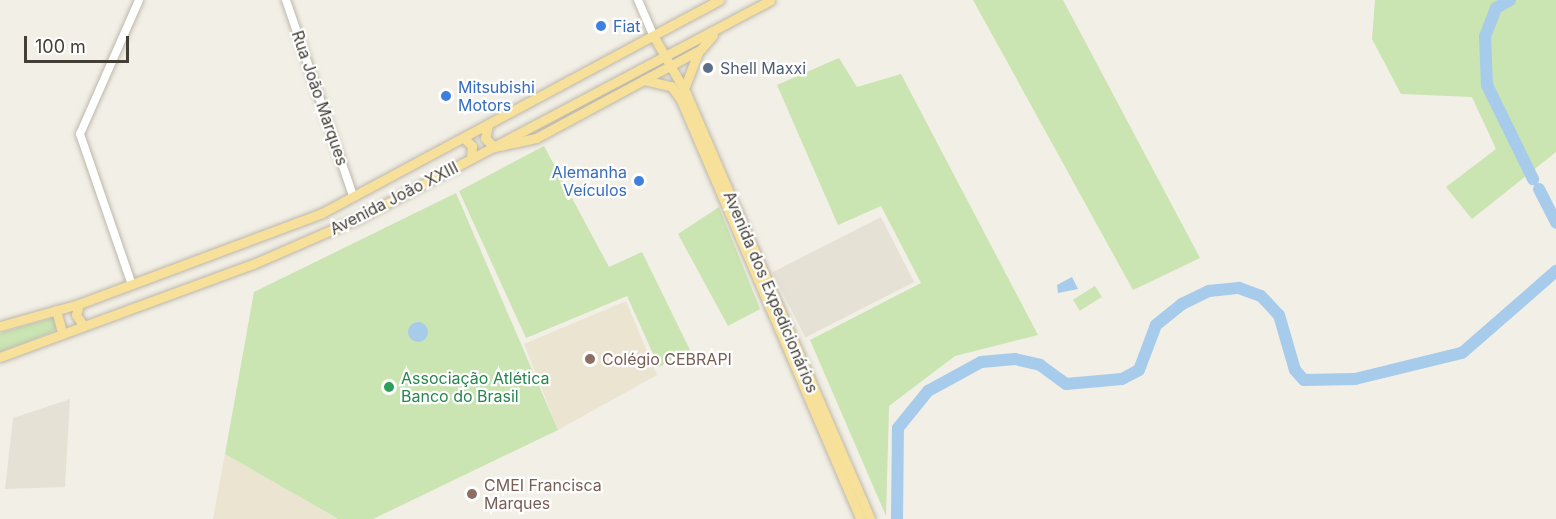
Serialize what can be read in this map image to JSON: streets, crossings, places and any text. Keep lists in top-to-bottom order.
{
  "streets": {
    "main road": ["Avenida João XXIII", "Avenida dos Expedicionários"],
    "street": ["Rua João Marques"]
  },
  "crossings": [
    ["Rua João Marques", "Avenida João XXIII"],
    ["Avenida João XXIII", "Avenida dos Expedicionários"]
  ],
  "places": [
    "Fiat",
    "Shell Maxxi",
    "Mitsubishi Motors",
    "Alemanha Veículos",
    "Colégio CEBRAPI",
    "Associação Atlética Banco do Brasil",
    "CMEI Francisca Marques"
  ],
  "scale_bar": "100 m"
}
